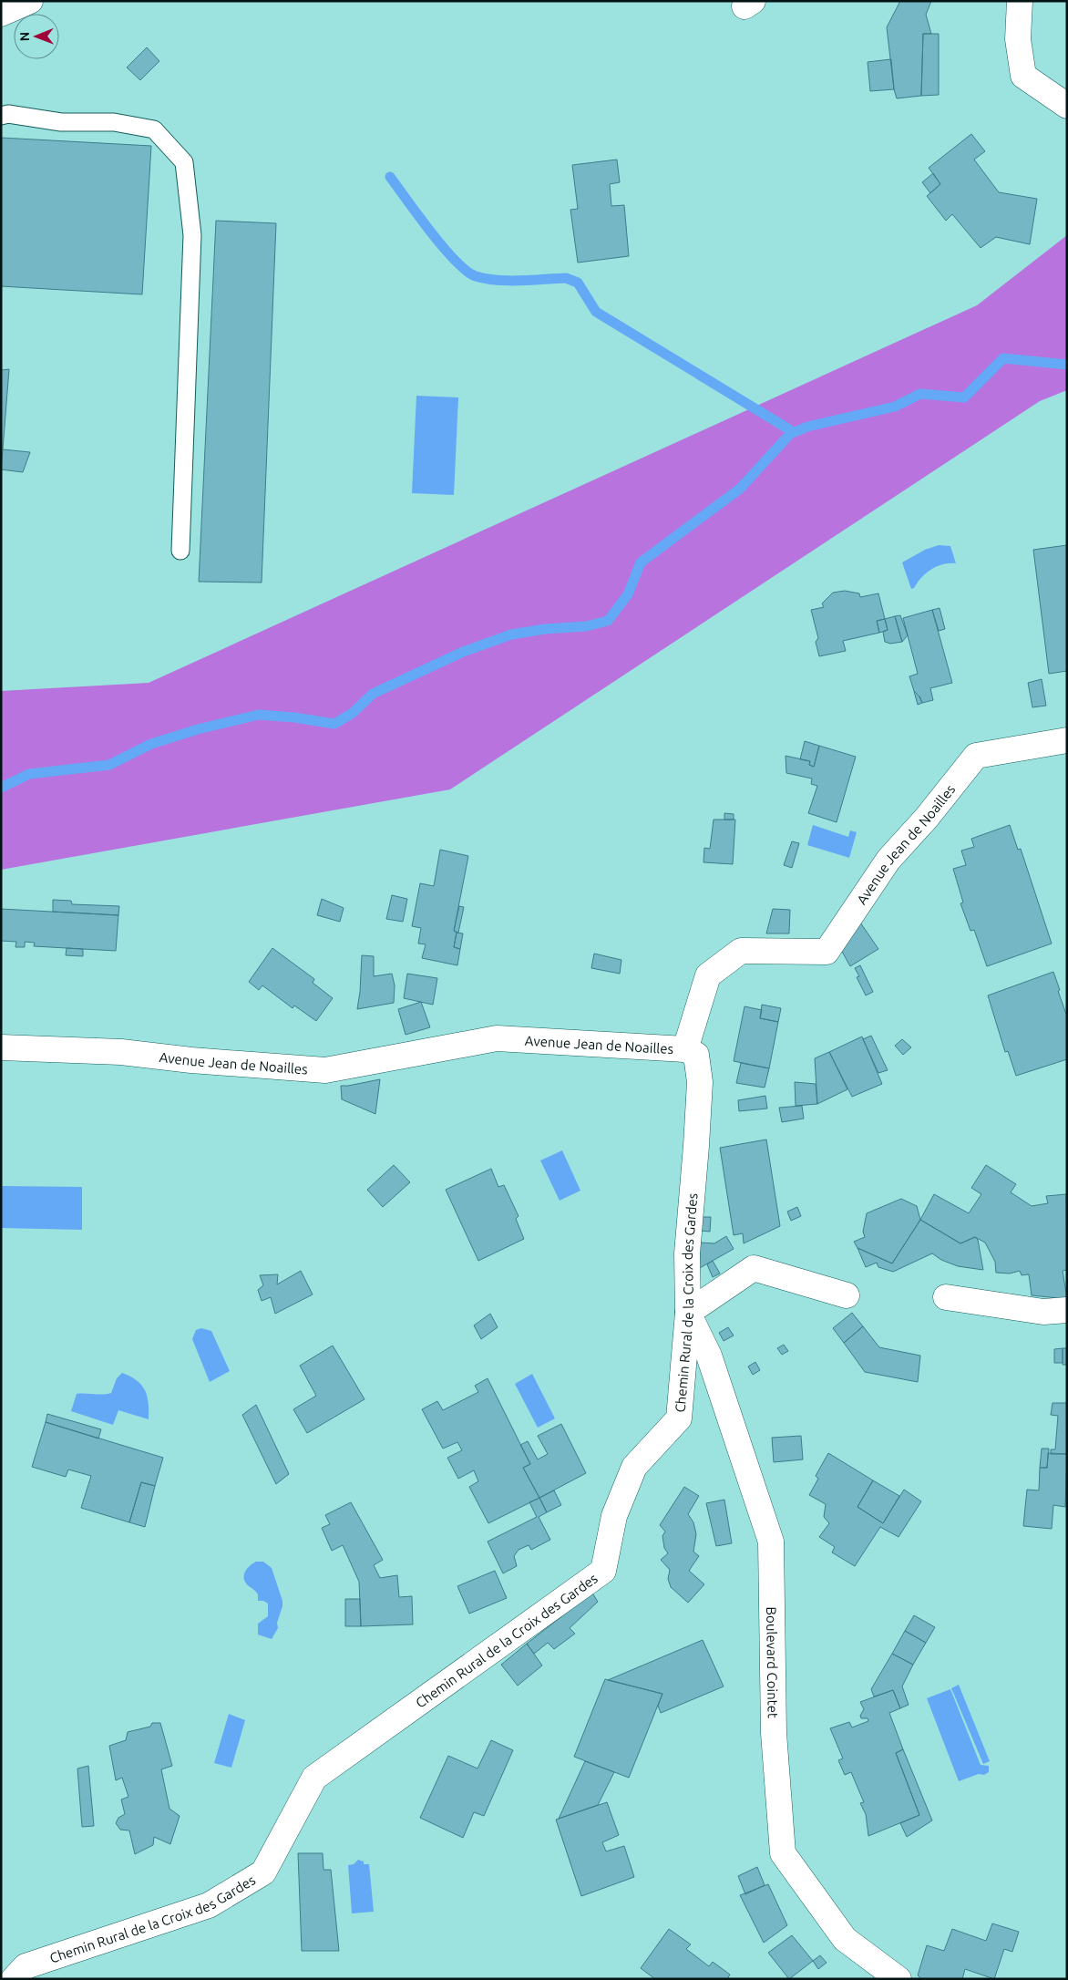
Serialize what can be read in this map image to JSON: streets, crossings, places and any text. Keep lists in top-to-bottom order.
{
  "streets": {
    "street": ["Avenue Jean de Noailles", "Chemin Rural de la Croix des Gardes", "Boulevard Cointet"]
  },
  "crossings": [
    ["Avenue Jean de Noailles", "Chemin Rural de la Croix des Gardes"],
    ["Chemin Rural de la Croix des Gardes", "Boulevard Cointet"]
  ],
  "north": "left"
}
